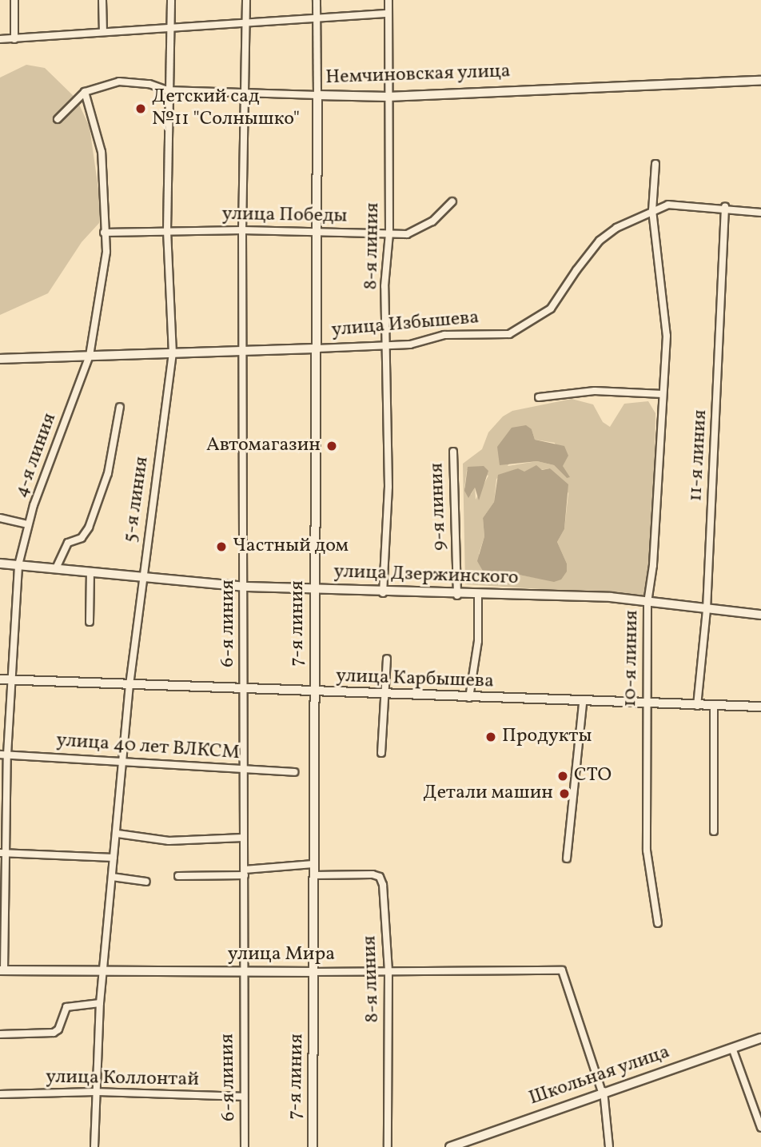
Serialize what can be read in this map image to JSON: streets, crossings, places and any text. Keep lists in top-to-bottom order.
{
  "streets": {
    "main road": [
      "Немчиновская улица",
      "улица Избышева",
      "улица Дзержинского",
      "7-я линия",
      "улица Карбышева",
      "улица Мира",
      "Школьная улица"
    ],
    "street": [
      "улица Победы",
      "8-я линия",
      "4-я линия",
      "11-я линия",
      "5-я линия",
      "9-я линия",
      "6-я линия",
      "10-я линия",
      "улица 40 лет ВЛКСМ",
      "улица Коллонтай"
    ]
  },
  "crossings": [
    ["Немчиновская улица", "8-я линия"],
    ["Немчиновская улица", "4-я линия"],
    ["Немчиновская улица", "5-я линия"],
    ["Немчиновская улица", "6-я линия"],
    ["Немчиновская улица", "7-я линия"],
    ["улица Победы", "8-я линия"],
    ["улица Победы", "4-я линия"],
    ["улица Победы", "5-я линия"],
    ["улица Победы", "6-я линия"],
    ["улица Победы", "7-я линия"],
    ["8-я линия", "улица Избышева"],
    ["8-я линия", "улица Дзержинского"],
    ["8-я линия", "7-я линия"],
    ["8-я линия", "улица Мира"],
    ["улица Избышева", "4-я линия"],
    ["улица Избышева", "11-я линия"],
    ["улица Избышева", "5-я линия"],
    ["улица Избышева", "6-я линия"],
    ["улица Избышева", "7-я линия"],
    ["улица Избышева", "10-я линия"],
    ["4-я линия", "улица Дзержинского"],
    ["4-я линия", "улица Карбышева"],
    ["4-я линия", "улица 40 лет ВЛКСМ"],
    ["4-я линия", "улица Мира"],
    ["11-я линия", "улица Дзержинского"],
    ["11-я линия", "улица Карбышева"],
    ["5-я линия", "улица Дзержинского"],
    ["5-я линия", "улица Карбышева"],
    ["5-я линия", "улица 40 лет ВЛКСМ"],
    ["5-я линия", "улица Мира"],
    ["5-я линия", "улица Коллонтай"],
    ["9-я линия", "улица Дзержинского"],
    ["улица Дзержинского", "6-я линия"],
    ["улица Дзержинского", "7-я линия"],
    ["улица Дзержинского", "10-я линия"],
    ["6-я линия", "улица Карбышева"],
    ["6-я линия", "улица 40 лет ВЛКСМ"],
    ["6-я линия", "улица Мира"],
    ["6-я линия", "улица Коллонтай"],
    ["7-я линия", "улица Карбышева"],
    ["7-я линия", "улица Мира"],
    ["10-я линия", "улица Карбышева"],
    ["улица Мира", "Школьная улица"]
  ],
  "places": [
    "Детский сад №11 \"Солнышко\"",
    "Автомагазин",
    "Частный дом",
    "Продукты",
    "СТО",
    "Детали машин"
  ]
}
